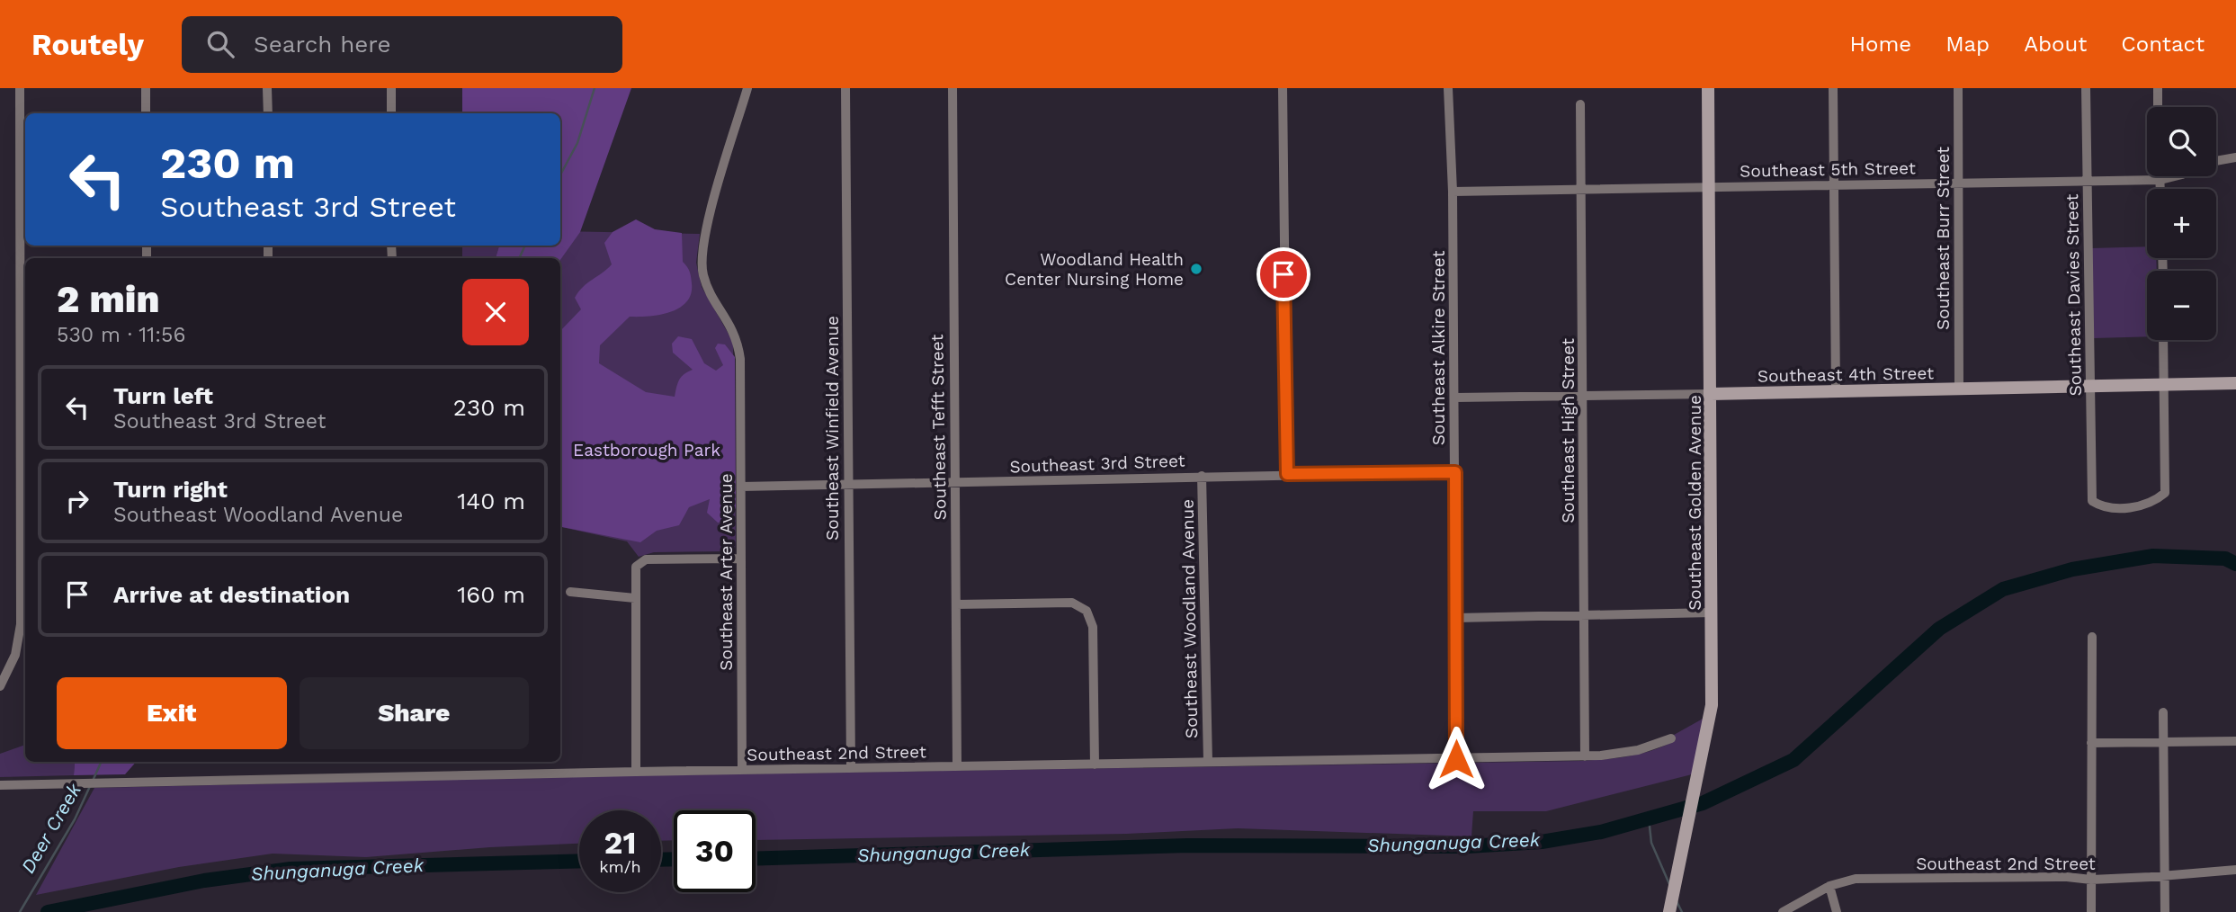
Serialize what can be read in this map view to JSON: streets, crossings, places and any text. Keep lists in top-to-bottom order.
{
  "streets": {
    "street": [
      "Southeast 5th Street",
      "Southeast Burr Street",
      "Southeast Davies Street",
      "Southeast Alkire Street",
      "Southeast 4th Street",
      "Southeast Tefft Street",
      "Southeast Winfield Avenue",
      "Southeast High Street",
      "Southeast 3rd Street",
      "Southeast Golden Avenue",
      "Southeast Arter Avenue",
      "Southeast Woodland Avenue",
      "Southeast 2nd Street"
    ]
  },
  "crossings": [
    ["Southeast 5th Street", "Southeast Burr Street"],
    ["Southeast 5th Street", "Southeast Davies Street"],
    ["Southeast 5th Street", "Southeast Alkire Street"],
    ["Southeast 5th Street", "Southeast High Street"],
    ["Southeast 5th Street", "Southeast Golden Avenue"],
    ["Southeast Burr Street", "Southeast 4th Street"],
    ["Southeast Davies Street", "Southeast 4th Street"],
    ["Southeast Alkire Street", "Southeast 4th Street"],
    ["Southeast Alkire Street", "Southeast 3rd Street"],
    ["Southeast Alkire Street", "Southeast 2nd Street"],
    ["Southeast 4th Street", "Southeast High Street"],
    ["Southeast 4th Street", "Southeast Golden Avenue"],
    ["Southeast Tefft Street", "Southeast 3rd Street"],
    ["Southeast Tefft Street", "Southeast 2nd Street"],
    ["Southeast Winfield Avenue", "Southeast 3rd Street"],
    ["Southeast Winfield Avenue", "Southeast 2nd Street"],
    ["Southeast High Street", "Southeast 2nd Street"],
    ["Southeast 3rd Street", "Southeast Arter Avenue"],
    ["Southeast 3rd Street", "Southeast Woodland Avenue"],
    ["Southeast Arter Avenue", "Southeast 2nd Street"],
    ["Southeast Woodland Avenue", "Southeast 2nd Street"]
  ],
  "water": ["Deer Creek", "Shunganuga Creek"],
  "parks": ["Eastborough Park"],
  "places": ["Woodland Health Center Nursing Home"],
  "page": {
    "header": "Routely",
    "search": "Search here",
    "nav": [
      "Home",
      "Map",
      "About",
      "Contact"
    ],
    "map_buttons": ["+", "−"],
    "turn": ["230 m", "Southeast 3rd Street"],
    "heading": ["2 min", "530 m · 11:56"],
    "list": [
      {
        "name": "Turn left",
        "note": "Southeast 3rd Street",
        "value": "230 m"
      },
      {
        "name": "Turn right",
        "note": "Southeast Woodland Avenue",
        "value": "140 m"
      },
      {
        "name": "Arrive at destination",
        "value": "160 m"
      }
    ],
    "buttons": ["Exit", "Share"],
    "speed": "21 km/h",
    "limit": "30"
  }
}
